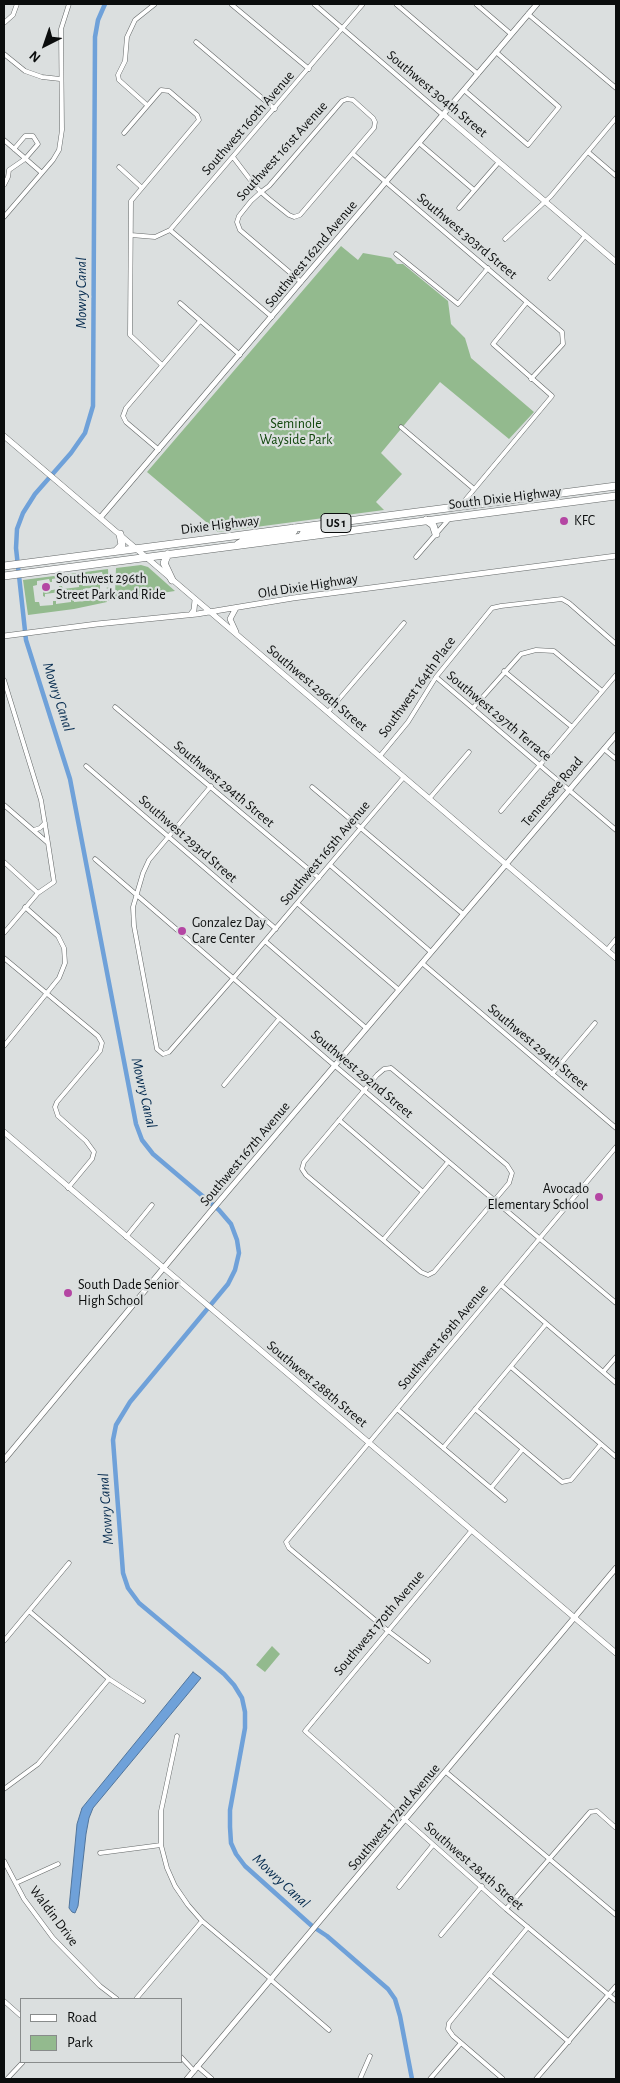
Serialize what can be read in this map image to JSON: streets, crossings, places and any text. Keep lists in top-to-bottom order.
{
  "streets": {
    "highway": ["South Dixie Highway", "US 1", "Dixie Highway"],
    "street": [
      "Southwest 304th Street",
      "Southwest 160th Avenue",
      "Southwest 161st Avenue",
      "Southwest 303rd Street",
      "Southwest 162nd Avenue",
      "Old Dixie Highway",
      "Southwest 164th Place",
      "Southwest 296th Street",
      "Southwest 297th Terrace",
      "Southwest 294th Street",
      "Tennessee Road",
      "Southwest 293rd Street",
      "Southwest 165th Avenue",
      "Southwest 292nd Street",
      "Southwest 167th Avenue",
      "Southwest 169th Avenue",
      "Southwest 288th Street",
      "Southwest 170th Avenue",
      "Southwest 172nd Avenue",
      "Southwest 284th Street",
      "Waldin Drive"
    ]
  },
  "crossings": [
    ["Southwest 304th Street", "Southwest 160th Avenue"],
    ["Southwest 304th Street", "Southwest 162nd Avenue"],
    ["Southwest 161st Avenue", "Southwest 303rd Street"],
    ["Southwest 161st Avenue", "Southwest 162nd Avenue"],
    ["Southwest 303rd Street", "Southwest 162nd Avenue"],
    ["Southwest 162nd Avenue", "Southwest 296th Street"],
    ["South Dixie Highway", "US 1"],
    ["South Dixie Highway", "Dixie Highway"],
    ["Dixie Highway", "Southwest 296th Street"],
    ["Old Dixie Highway", "Southwest 296th Street"],
    ["Southwest 164th Place", "Southwest 296th Street"],
    ["Southwest 164th Place", "Southwest 297th Terrace"],
    ["Southwest 296th Street", "Tennessee Road"],
    ["Southwest 296th Street", "Southwest 165th Avenue"],
    ["Southwest 296th Street", "Southwest 167th Avenue"],
    ["Southwest 297th Terrace", "Tennessee Road"],
    ["Southwest 294th Street", "Southwest 165th Avenue"],
    ["Southwest 294th Street", "Southwest 167th Avenue"],
    ["Tennessee Road", "Southwest 167th Avenue"],
    ["Southwest 293rd Street", "Southwest 165th Avenue"],
    ["Southwest 165th Avenue", "Southwest 292nd Street"],
    ["Southwest 292nd Street", "Southwest 167th Avenue"],
    ["Southwest 292nd Street", "Southwest 169th Avenue"],
    ["Southwest 167th Avenue", "Southwest 288th Street"],
    ["Southwest 169th Avenue", "Southwest 288th Street"],
    ["Southwest 169th Avenue", "Southwest 170th Avenue"],
    ["Southwest 288th Street", "Southwest 170th Avenue"],
    ["Southwest 288th Street", "Southwest 172nd Avenue"],
    ["Southwest 170th Avenue", "Southwest 284th Street"],
    ["Southwest 172nd Avenue", "Southwest 284th Street"]
  ],
  "water": ["Mowry Canal"],
  "parks": ["Seminole Wayside Park"],
  "places": [
    "KFC",
    "Southwest 296th Street Park and Ride",
    "Gonzalez Day Care Center",
    "Avocado Elementary School",
    "South Dade Senior High School"
  ],
  "legend": ["Road", "Park"],
  "north": "bottom left"
}
